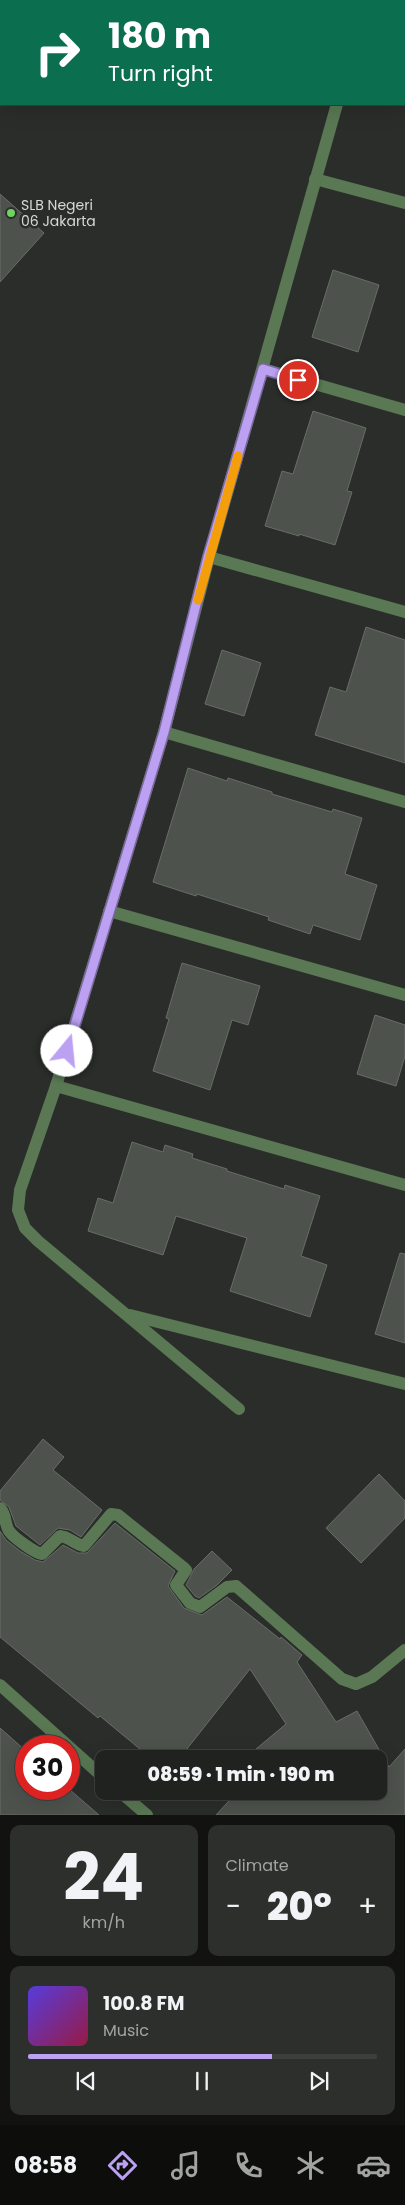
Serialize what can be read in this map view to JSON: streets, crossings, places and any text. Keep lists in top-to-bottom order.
{
  "places": ["SLB Negeri 06 Jakarta"],
  "page": {
    "turn": ["180 m", "Turn right"],
    "limit": "30",
    "trip": "08:59 · 1 min · 190 m",
    "tile": [
      ["24", "km/h"],
      "Climate"
    ],
    "heat": ["−", "20°", "+"],
    "song": ["100.8 FM", "Music"],
    "tabs": "08:58"
  }
}
